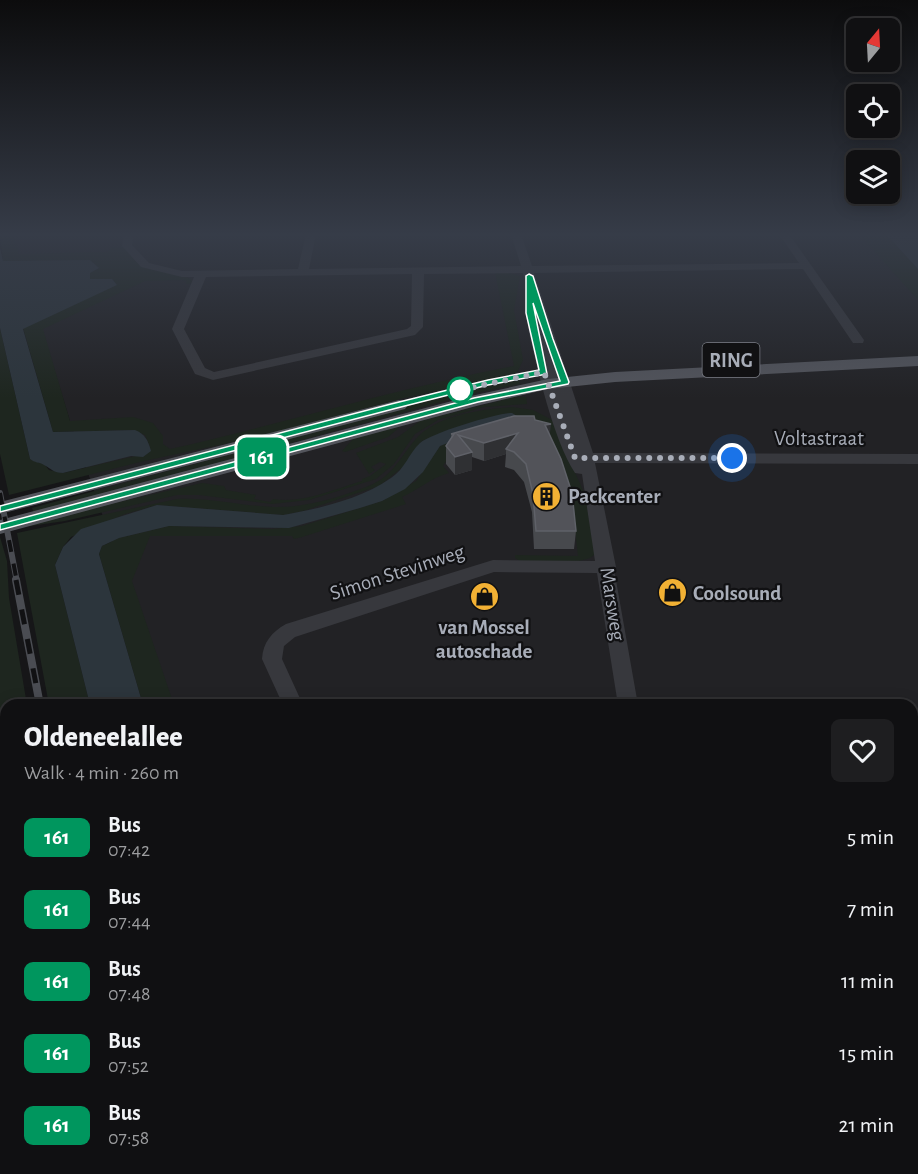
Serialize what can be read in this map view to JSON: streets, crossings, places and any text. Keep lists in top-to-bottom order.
{
  "streets": {
    "main road": ["RING"],
    "street": ["Voltastraat", "Simon Stevinweg", "Marsweg"]
  },
  "crossings": [
    ["RING", "Marsweg"],
    ["Voltastraat", "Marsweg"],
    ["Simon Stevinweg", "Marsweg"]
  ],
  "places": {
    "building": ["Packcenter"],
    "shop": ["Coolsound", "van Mossel autoschade"]
  },
  "lines": ["bus line 161"],
  "north": "top",
  "page": {
    "on_map": "161",
    "heading": ["Oldeneelallee", "Walk · 4 min · 260 m"],
    "list": [
      {
        "mark": "161",
        "name": "Bus",
        "note": "07:42",
        "value": "5 min"
      },
      {
        "mark": "161",
        "name": "Bus",
        "note": "07:44",
        "value": "7 min"
      },
      {
        "mark": "161",
        "name": "Bus",
        "note": "07:48",
        "value": "11 min"
      },
      {
        "mark": "161",
        "name": "Bus",
        "note": "07:52",
        "value": "15 min"
      },
      {
        "mark": "161",
        "name": "Bus",
        "note": "07:58",
        "value": "21 min"
      }
    ]
  }
}
